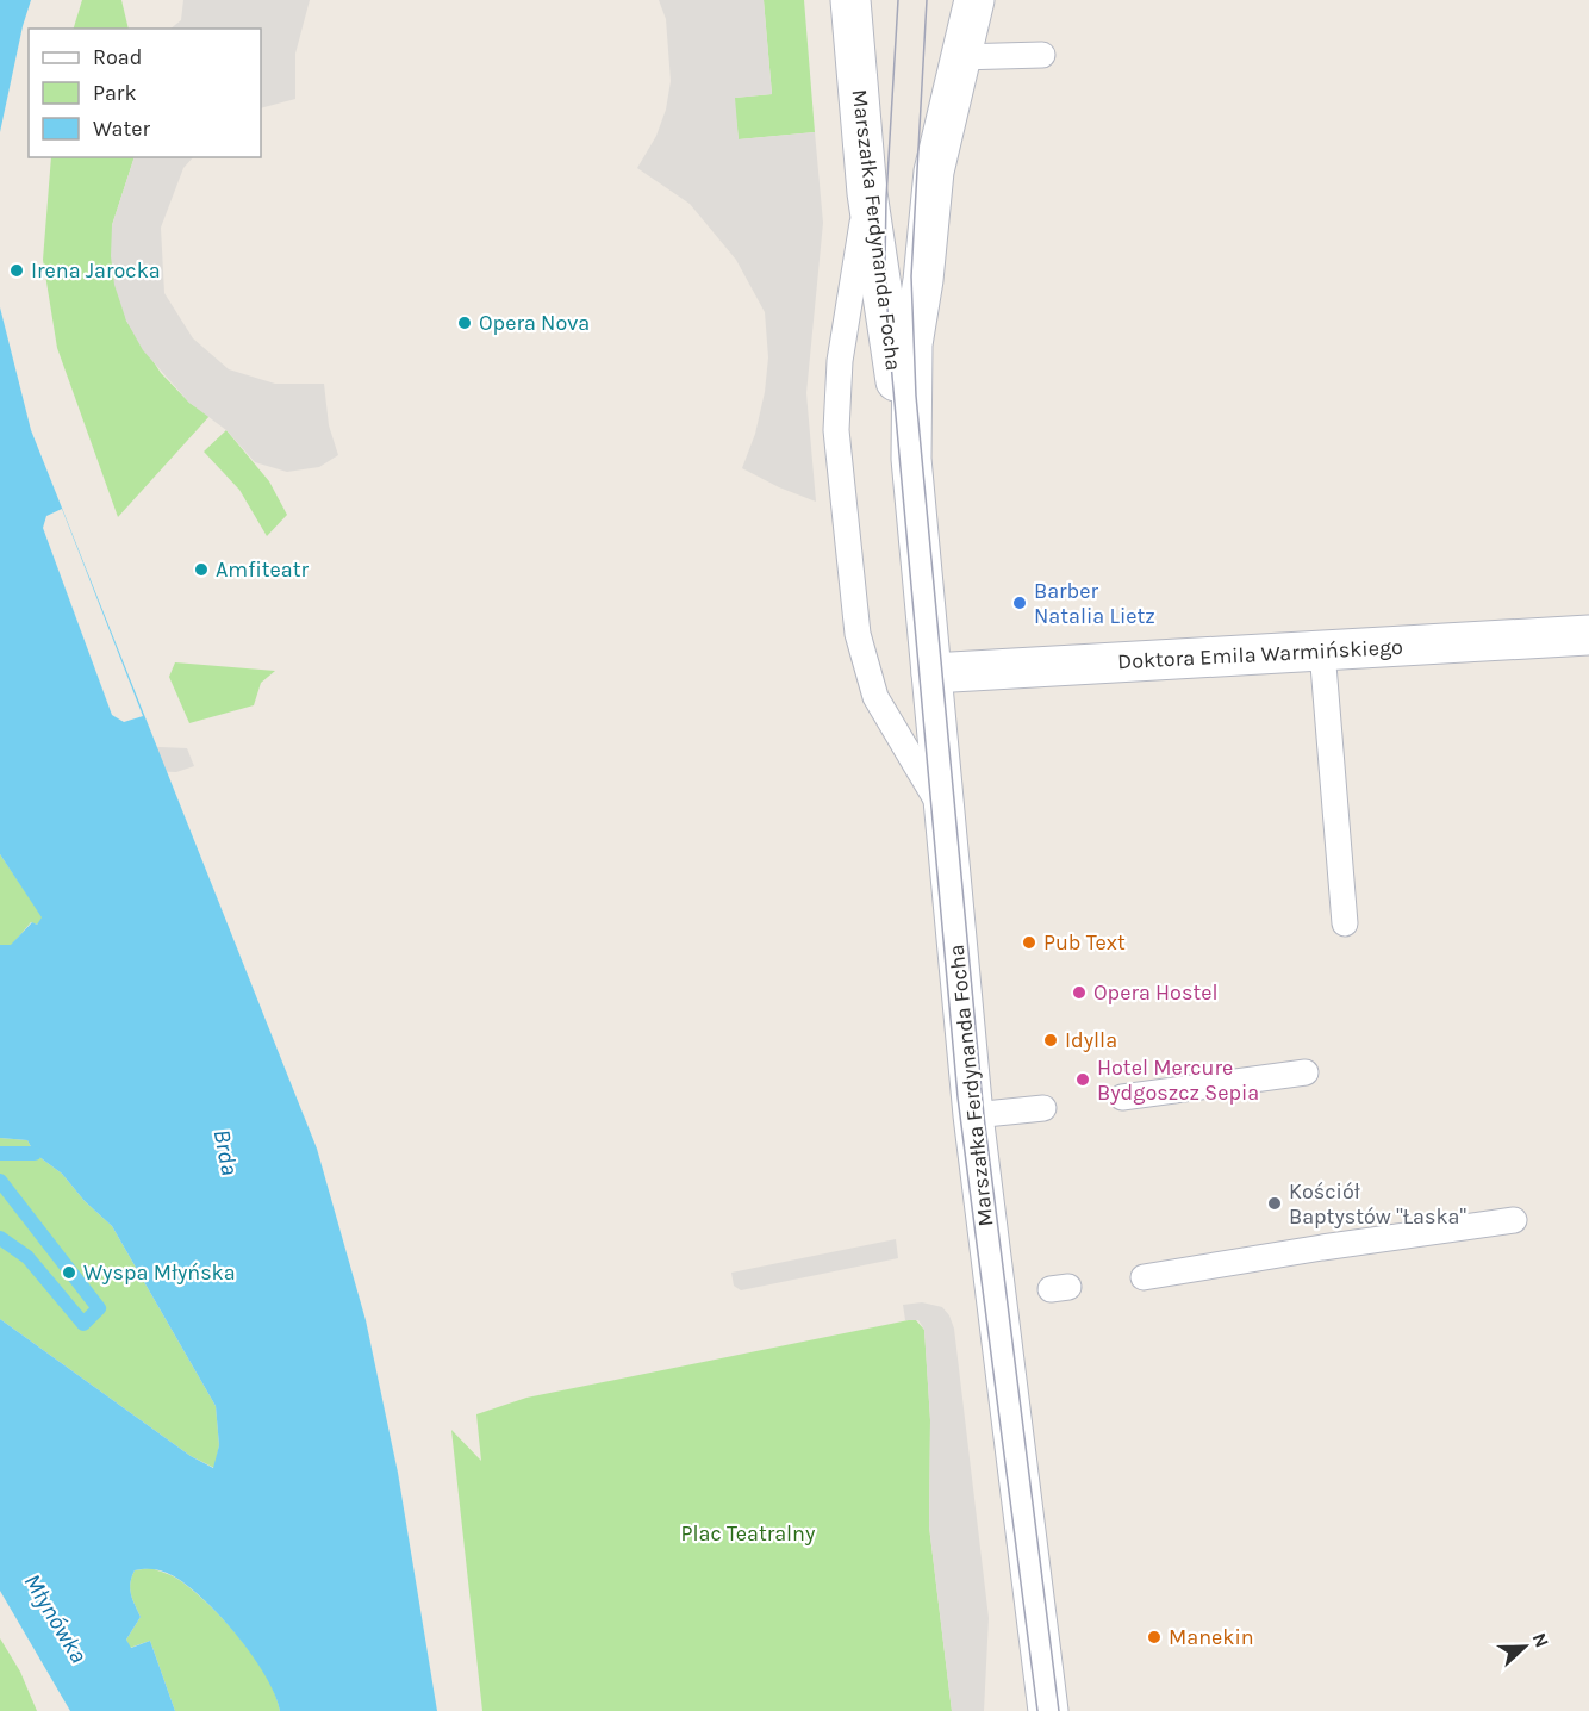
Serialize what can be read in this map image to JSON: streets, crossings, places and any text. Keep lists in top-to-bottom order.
{
  "streets": {
    "street": ["Marszałka Ferdynanda Focha", "Doktora Emila Warmińskiego"]
  },
  "crossings": [
    ["Marszałka Ferdynanda Focha", "Doktora Emila Warmińskiego"]
  ],
  "water": ["Brda", "Młynówka"],
  "parks": ["Plac Teatralny"],
  "places": [
    "Irena Jarocka",
    "Opera Nova",
    "Amfiteatr",
    "Barber Natalia Lietz",
    "Pub Text",
    "Opera Hostel",
    "Idylla",
    "Hotel Mercure Bydgoszcz Sepia",
    "Kościół Baptystów \"Łaska\"",
    "Wyspa Młyńska",
    "Manekin"
  ],
  "legend": ["Road", "Park", "Water"],
  "north": "right"
}
